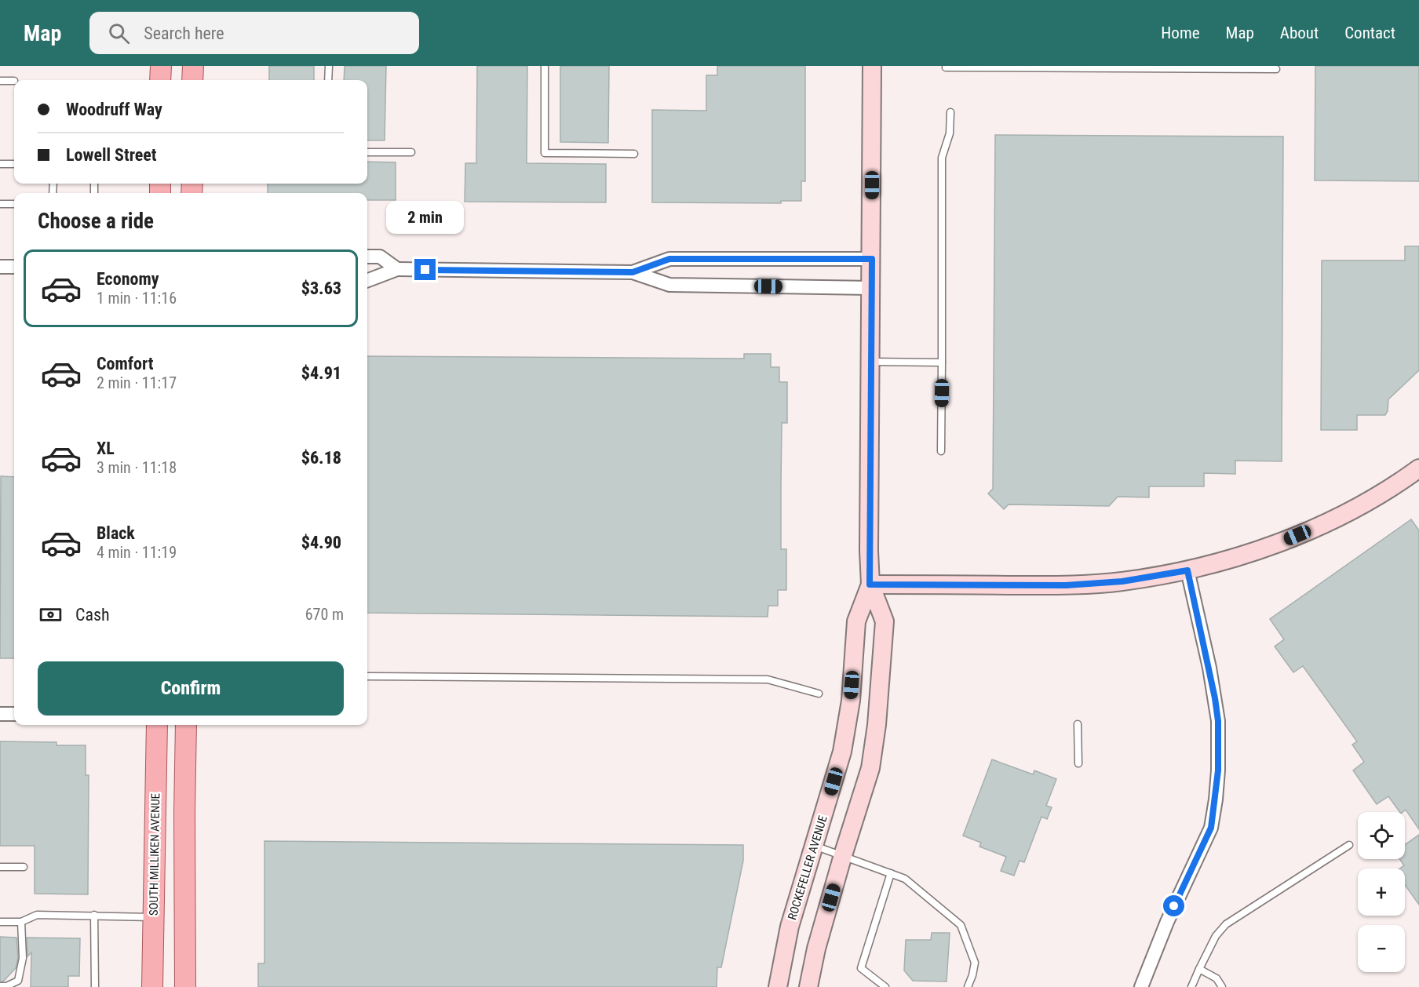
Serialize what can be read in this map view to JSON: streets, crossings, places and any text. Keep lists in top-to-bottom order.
{
  "streets": {
    "main road": ["SOUTH MILLIKEN AVENUE"],
    "street": ["ROCKEFELLER AVENUE"]
  },
  "page": {
    "header": "Map",
    "search": "Search here",
    "nav": [
      "Home",
      "Map",
      "About",
      "Contact"
    ],
    "banner": ["Woodruff Way", "Lowell Street"],
    "heading": "Choose a ride",
    "bubble": "2 min",
    "list": [
      {
        "name": "Economy",
        "note": "1 min · 11:16",
        "value": "$3.63"
      },
      {
        "name": "Comfort",
        "note": "2 min · 11:17",
        "value": "$4.91"
      },
      {
        "name": "XL",
        "note": "3 min · 11:18",
        "value": "$6.18"
      },
      {
        "name": "Black",
        "note": "4 min · 11:19",
        "value": "$4.90"
      }
    ],
    "pay": ["Cash", "670 m"],
    "buttons": "Confirm",
    "map_buttons": ["+", "−"]
  }
}
